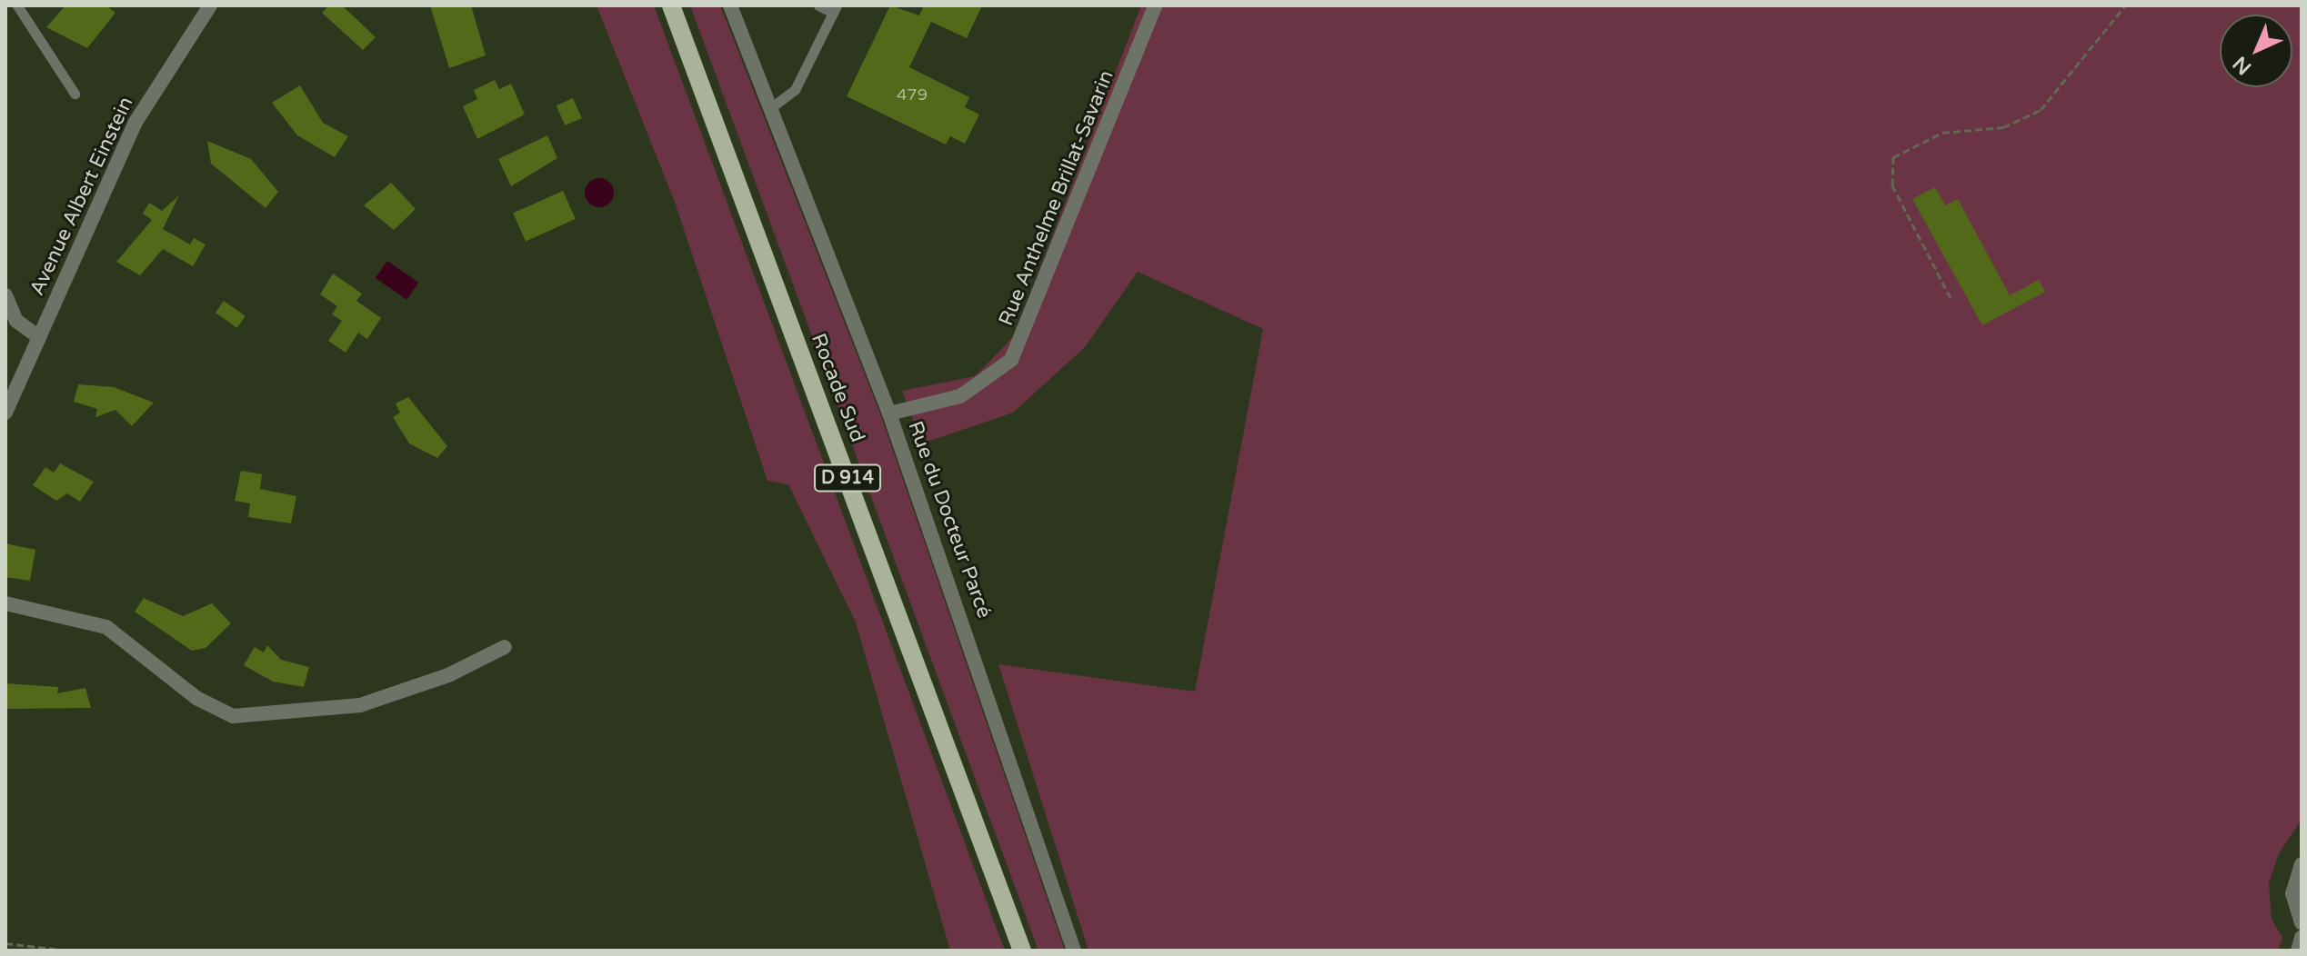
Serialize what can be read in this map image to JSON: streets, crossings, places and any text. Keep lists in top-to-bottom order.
{
  "streets": {
    "main road": ["Rocade Sud", "D 914"],
    "street": ["Avenue Albert Einstein", "Rue Anthelme Brillat-Savarin", "Rue du Docteur Parcé"]
  },
  "crossings": [
    ["Rue Anthelme Brillat-Savarin", "Rue du Docteur Parcé"]
  ],
  "house_numbers": ["479"],
  "north": "bottom left"
}
